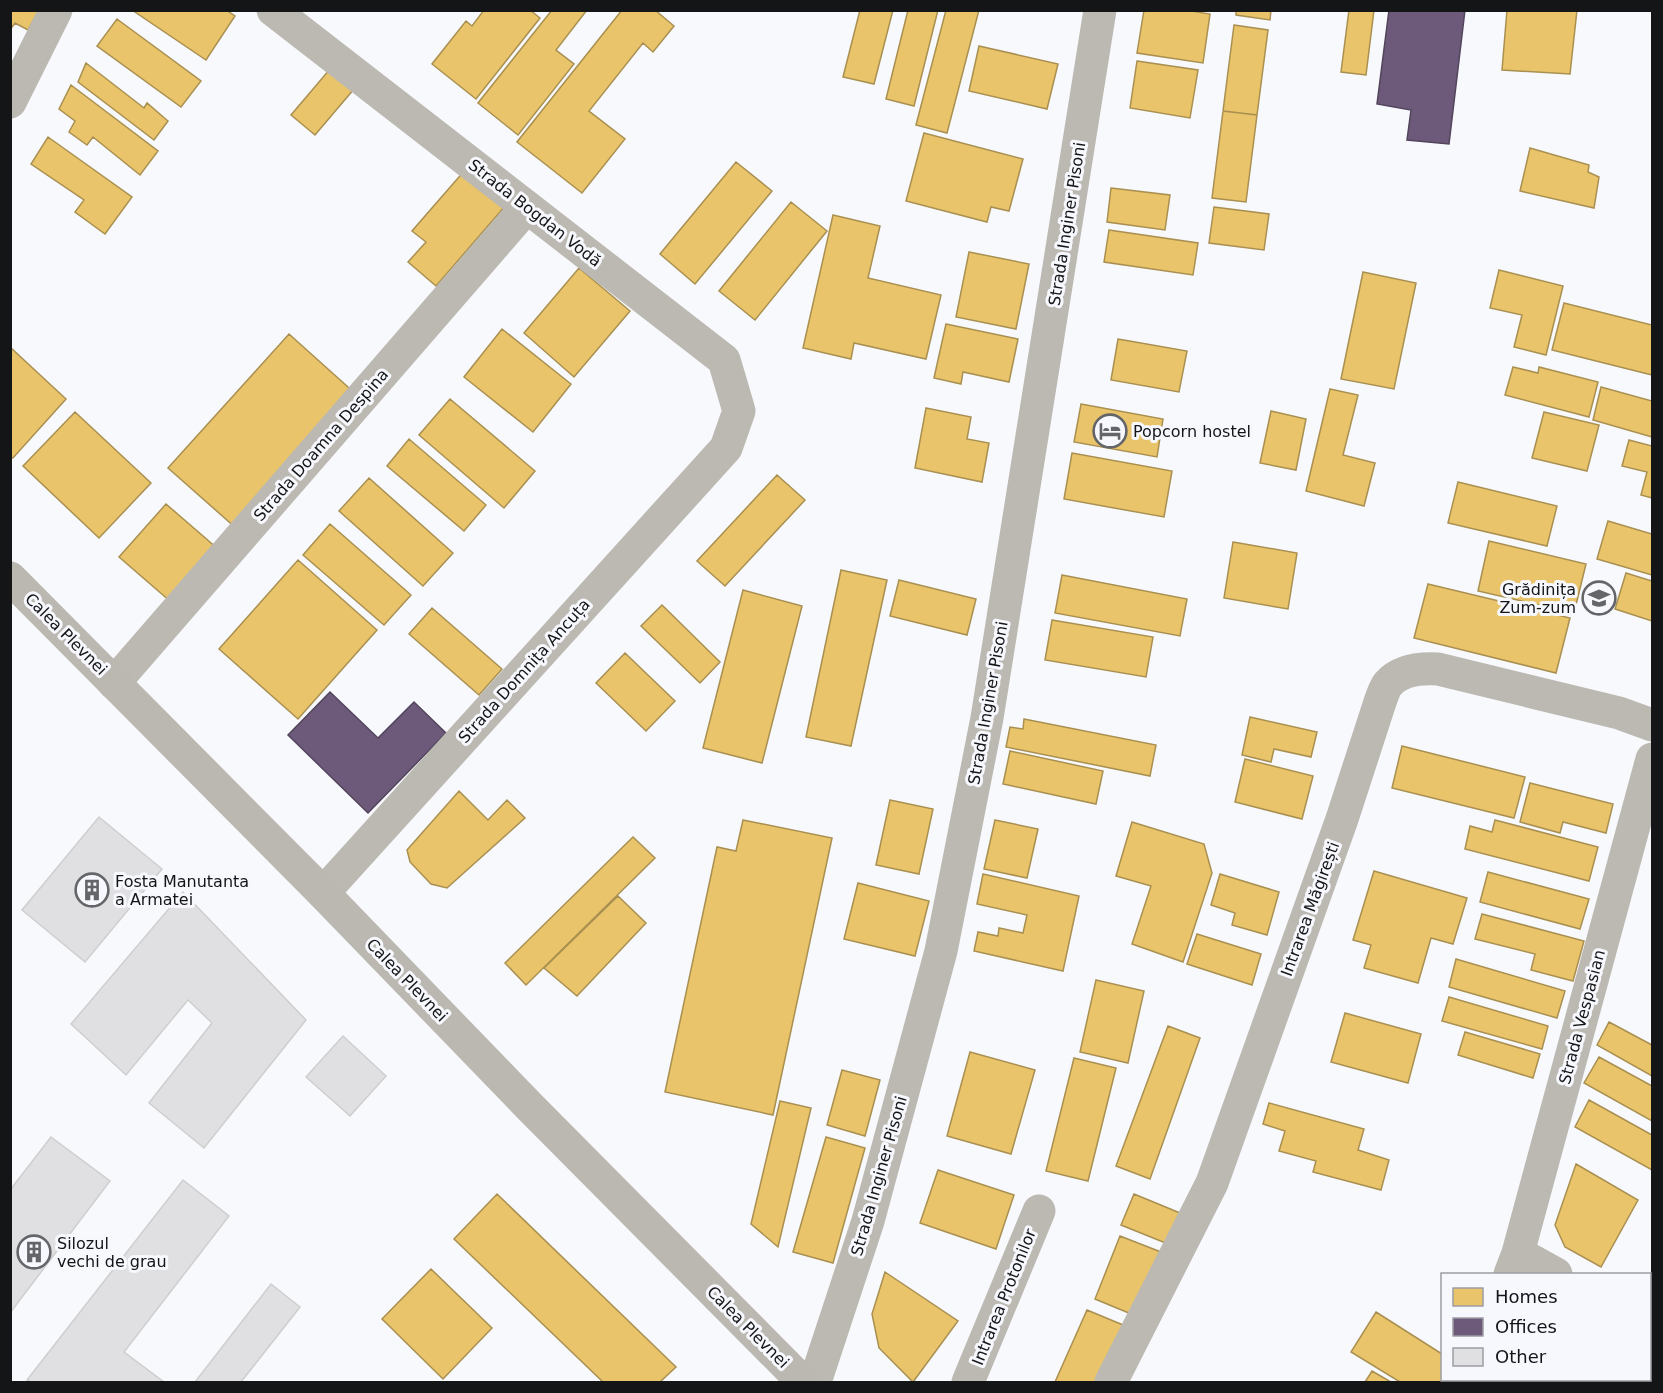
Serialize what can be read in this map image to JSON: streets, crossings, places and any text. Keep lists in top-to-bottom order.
{
  "streets": {
    "main road": ["Calea Plevnei"],
    "street": [
      "Strada Bogdan Vodă",
      "Strada Inginer Pisoni",
      "Strada Doamna Despina",
      "Strada Domnița Ancuța",
      "Intrarea Măgirești",
      "Strada Vespasian",
      "Intrarea Protonilor"
    ]
  },
  "crossings": [
    ["Strada Bogdan Vodă", "Strada Doamna Despina"],
    ["Strada Bogdan Vodă", "Strada Domnița Ancuța"],
    ["Strada Doamna Despina", "Calea Plevnei"],
    ["Calea Plevnei", "Strada Domnița Ancuța"]
  ],
  "places": {
    "hotel": ["Popcorn hostel"],
    "school or university": ["Grădinița Zum-zum"],
    "building": ["Fosta Manutanta a Armatei", "Silozul vechi de grau"]
  },
  "legend": ["Homes", "Offices", "Other"]
}
